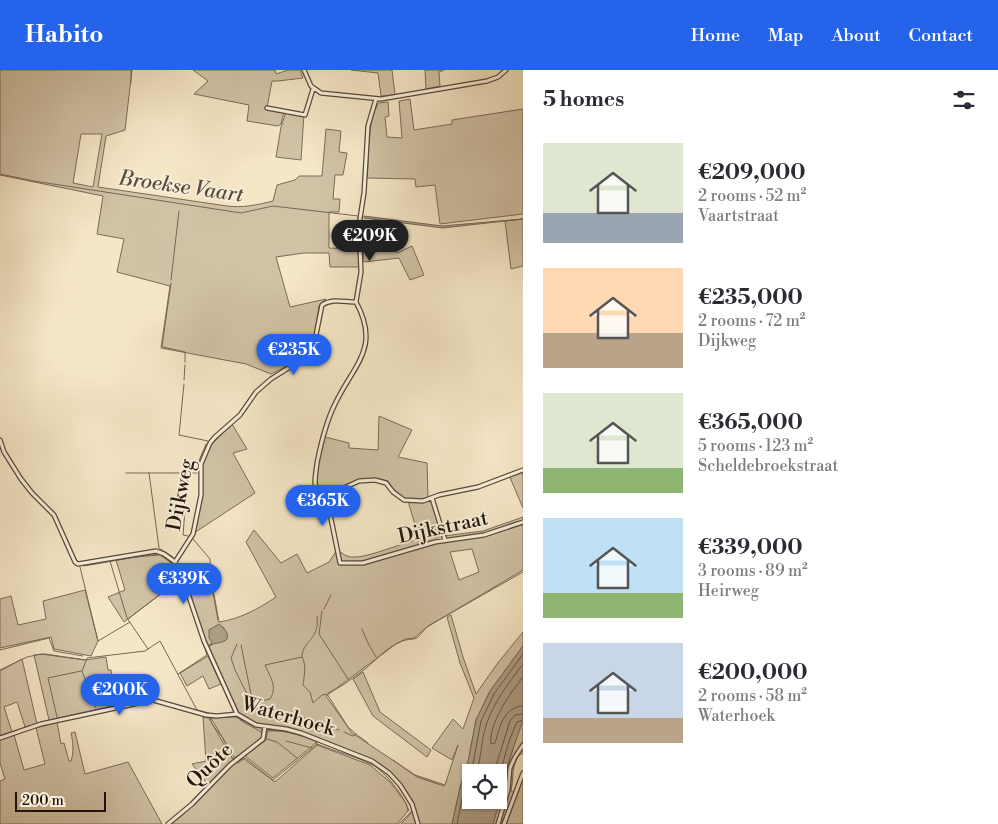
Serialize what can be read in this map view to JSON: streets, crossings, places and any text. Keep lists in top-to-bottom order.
{
  "streets": {
    "street": [
      "Dijkweg",
      "Dijkstraat",
      "Waterhoek",
      "Quôte"
    ]
  },
  "crossings": [
    ["Waterhoek", "Quôte"]
  ],
  "water": ["Broekse Vaart"],
  "scale_bar": "200 m",
  "page": {
    "header": "Habito",
    "nav": [
      "Home",
      "Map",
      "About",
      "Contact"
    ],
    "heading": "5 homes",
    "list": [
      {
        "name": "€209,000",
        "note": "2 rooms · 52 m² · Vaartstraat"
      },
      {
        "name": "€235,000",
        "note": "2 rooms · 72 m² · Dijkweg"
      },
      {
        "name": "€365,000",
        "note": "5 rooms · 123 m² · Scheldebroekstraat"
      },
      {
        "name": "€339,000",
        "note": "3 rooms · 89 m² · Heirweg"
      },
      {
        "name": "€200,000",
        "note": "2 rooms · 58 m² · Waterhoek"
      }
    ],
    "price": [
      "€209K",
      "€235K",
      "€365K",
      "€339K",
      "€200K"
    ],
    "scale": "200 m"
  }
}
